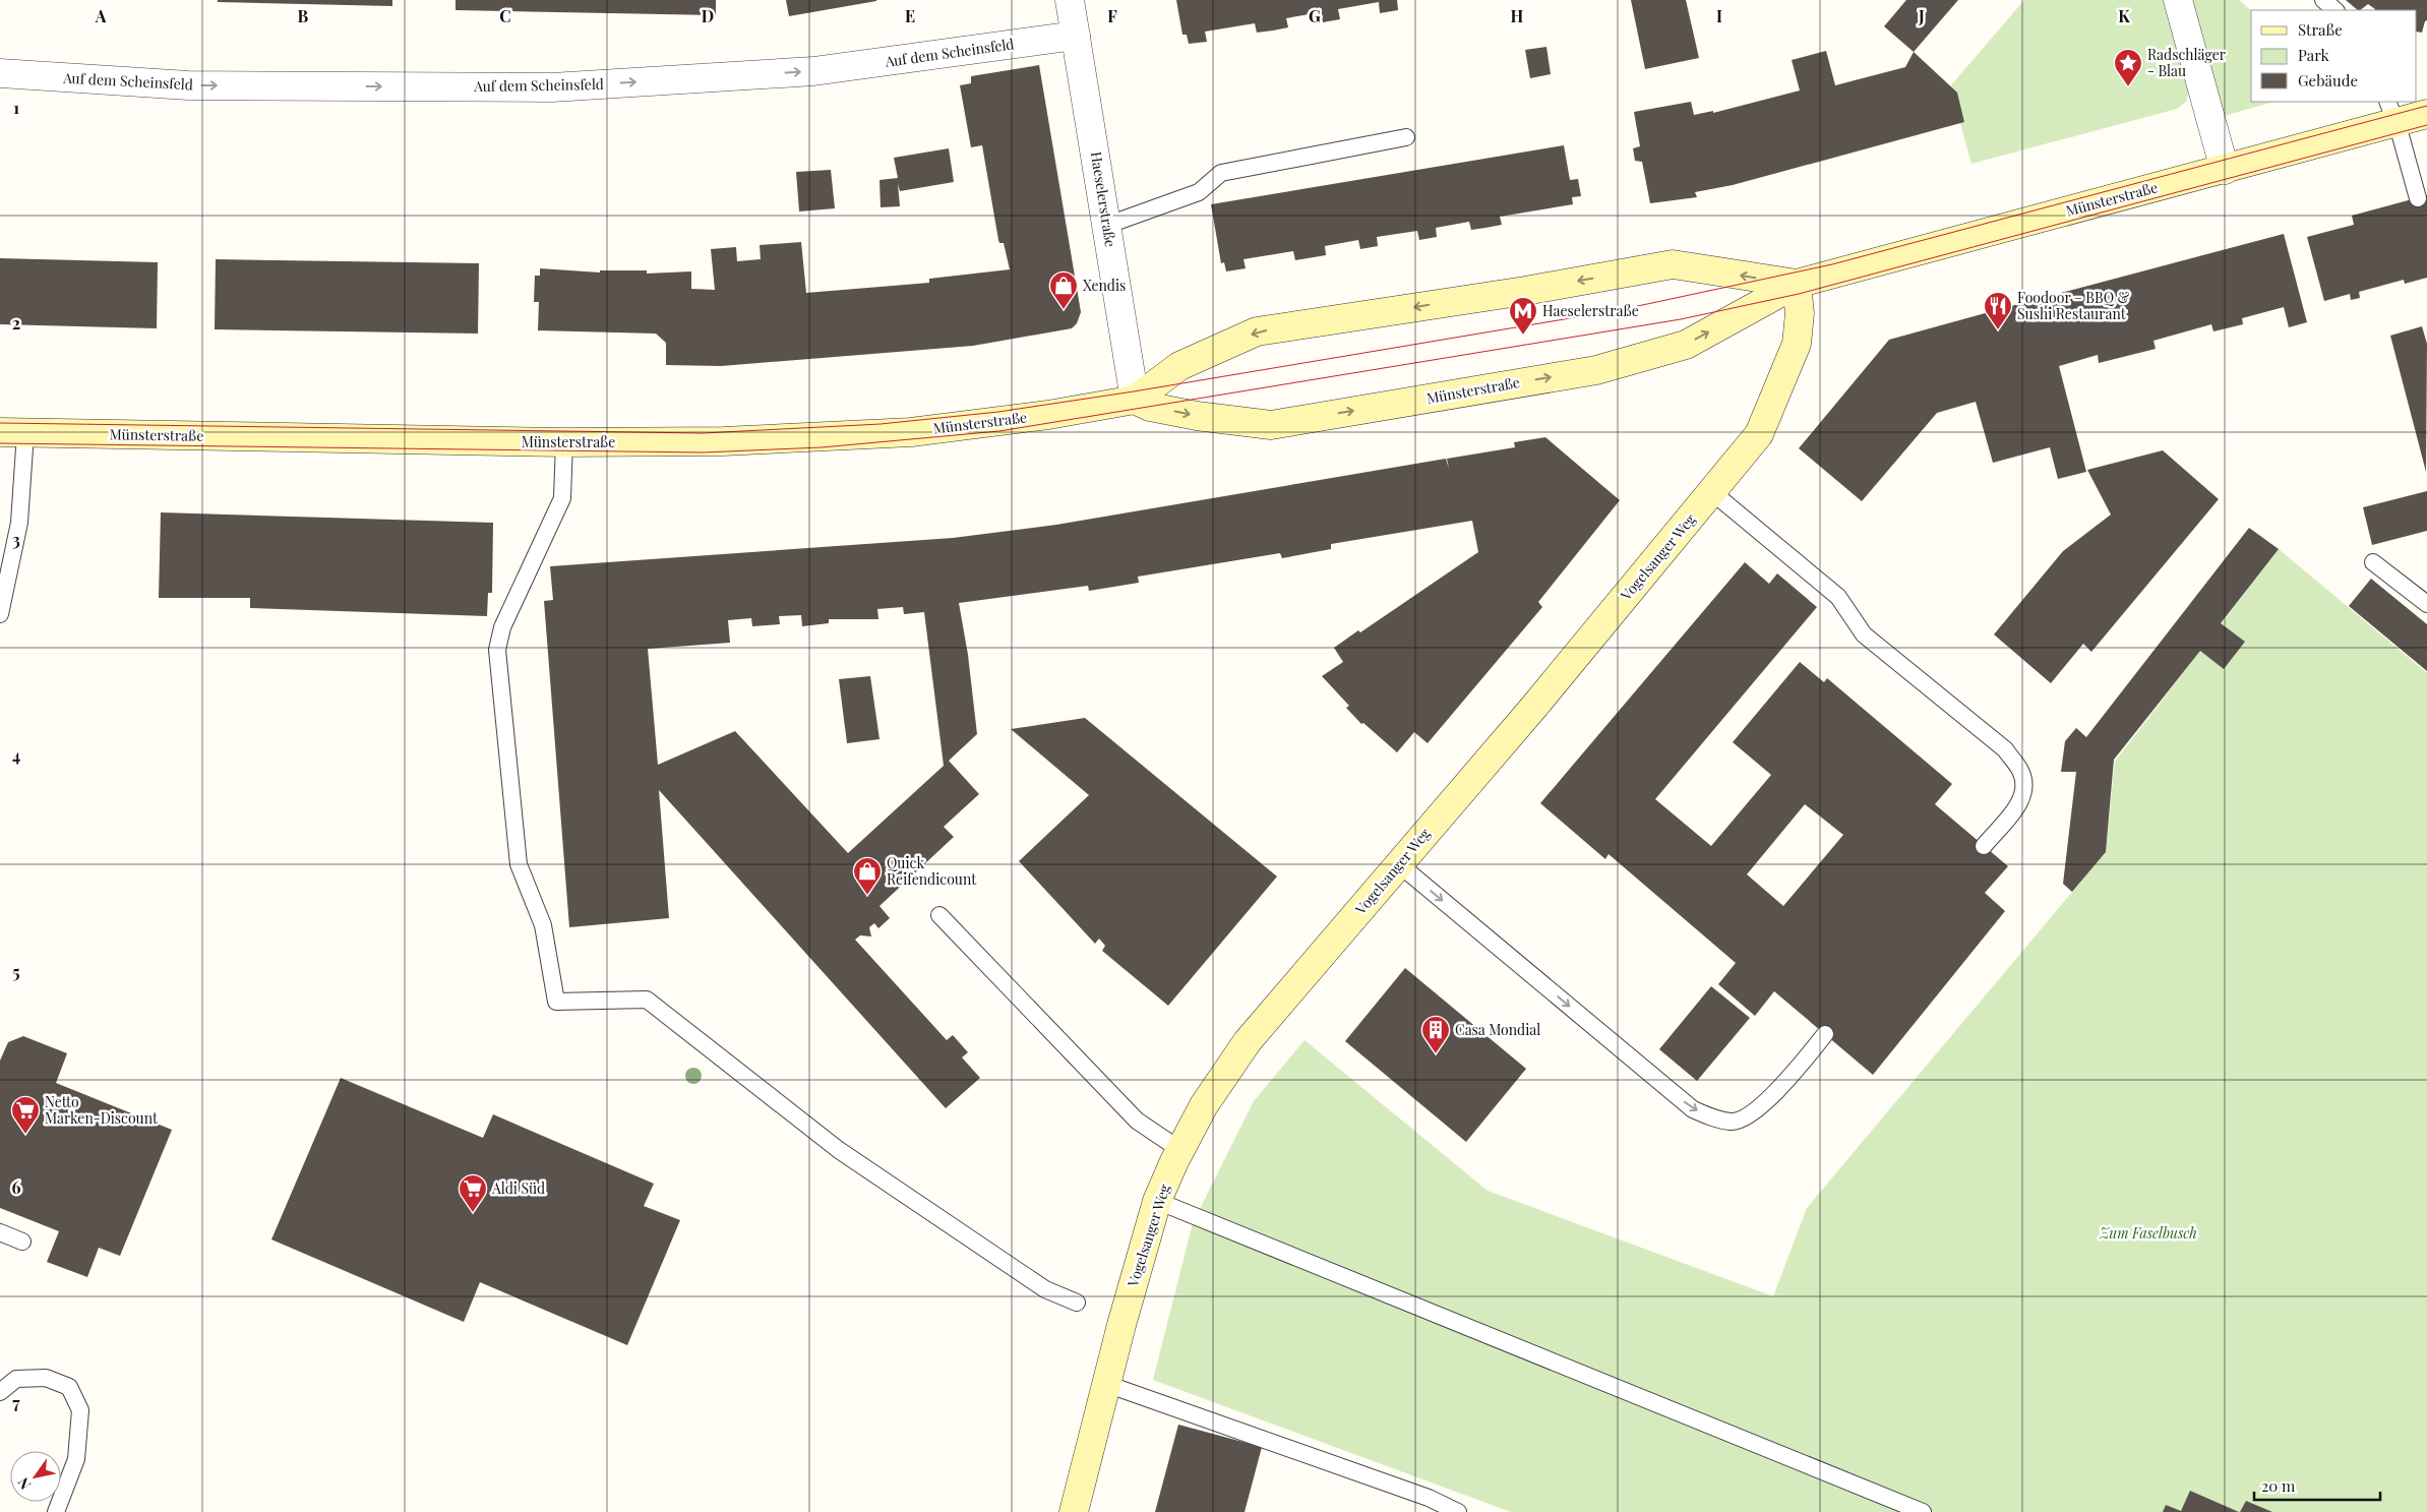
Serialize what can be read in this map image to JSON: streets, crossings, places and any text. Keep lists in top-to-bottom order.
{
  "streets": {
    "street": [
      "Auf dem Scheinsfeld",
      "Haeselerstraße",
      "Münsterstraße",
      "Vogelsanger Weg"
    ]
  },
  "crossings": [
    ["Auf dem Scheinsfeld", "Haeselerstraße"],
    ["Haeselerstraße", "Münsterstraße"],
    ["Münsterstraße", "Vogelsanger Weg"]
  ],
  "one_way": ["Auf dem Scheinsfeld"],
  "parks": ["Zum Faselbusch"],
  "places": {
    "place": ["Radschläger - Blau"],
    "shop": ["Xendis", "Quick Reifendicount"],
    "restaurant": ["Foodoor – BBQ & Sushi Restaurant"],
    "metro station": ["Haeselerstraße"],
    "building": ["Casa Mondial"],
    "supermarket": ["Netto Marken-Discount", "Aldi Süd"]
  },
  "legend": ["Straße", "Park", "Gebäude"],
  "scale_bar": "20 m",
  "north": "bottom left",
  "grid": {
    "columns": [
      "A",
      "B",
      "C",
      "D",
      "E",
      "F",
      "G",
      "H",
      "I",
      "J",
      "K"
    ],
    "rows": [
      "1",
      "2",
      "3",
      "4",
      "5",
      "6",
      "7"
    ]
  }
}
